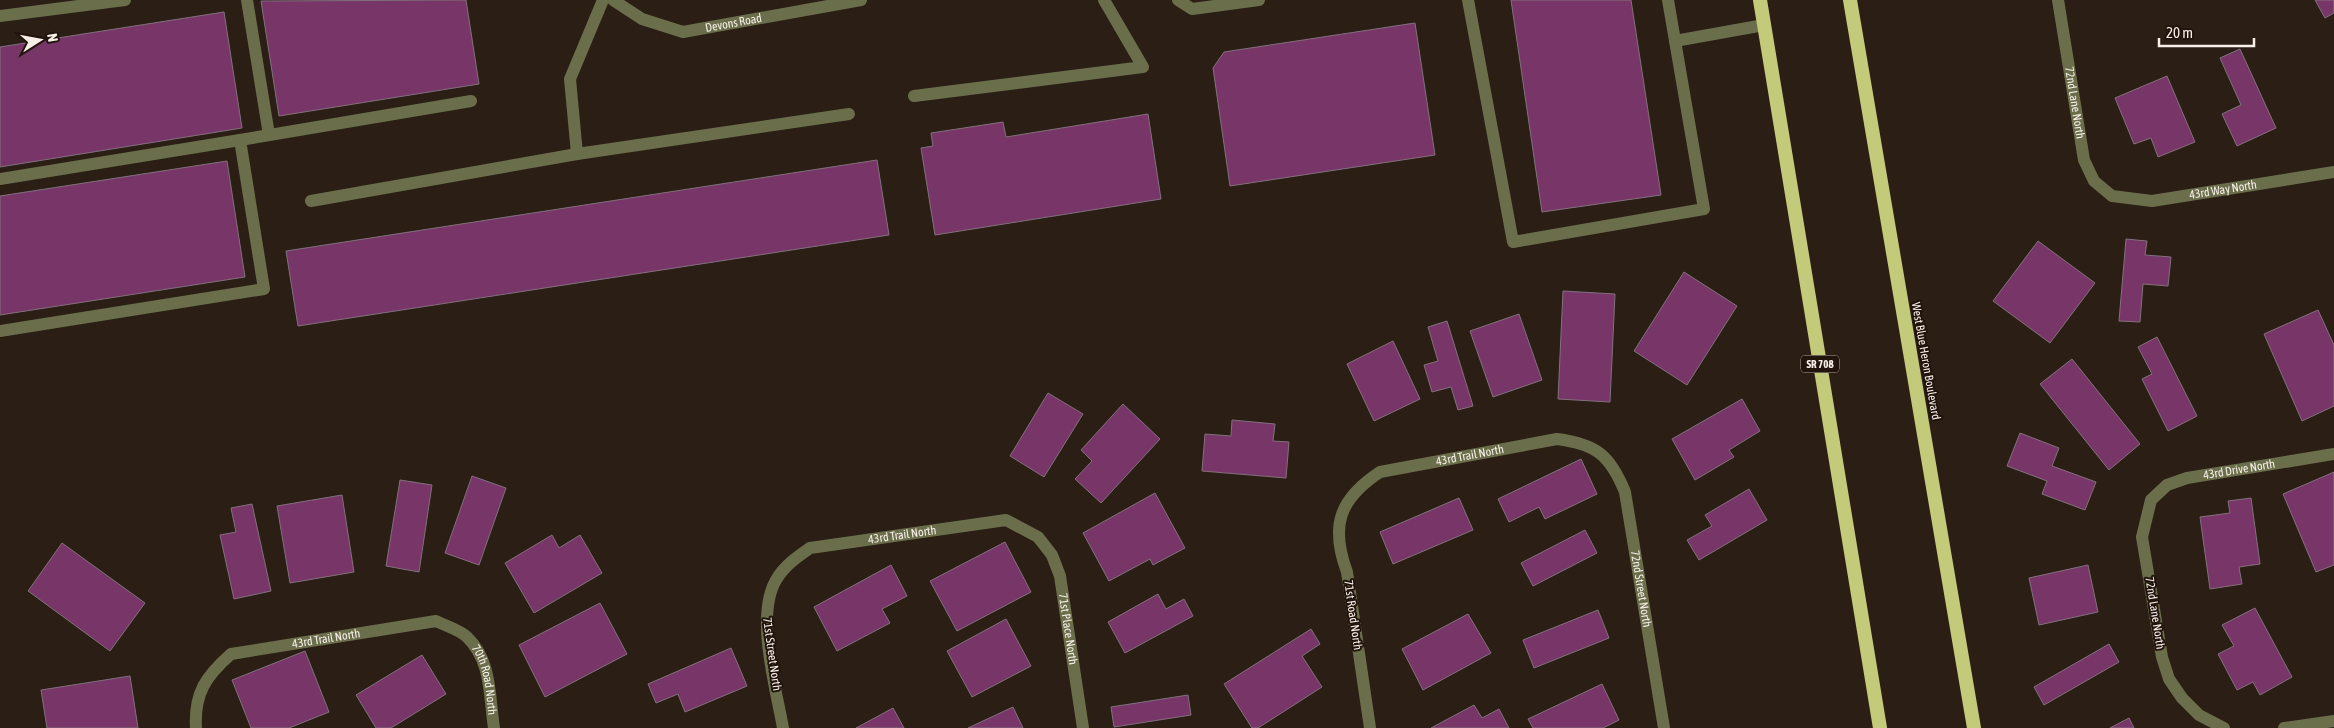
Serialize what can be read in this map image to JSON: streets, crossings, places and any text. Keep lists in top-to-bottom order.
{
  "streets": {
    "highway": ["West Blue Heron Boulevard", "SR 708"],
    "street": [
      "Devons Road",
      "72nd Lane North",
      "43rd Way North",
      "43rd Trail North",
      "43rd Drive North",
      "72nd Street North",
      "71st Road North",
      "71st Place North",
      "71st Street North",
      "70th Road North"
    ]
  },
  "crossings": [
    ["72nd Lane North", "43rd Way North"],
    ["72nd Lane North", "43rd Drive North"],
    ["43rd Trail North", "72nd Street North"],
    ["43rd Trail North", "71st Road North"],
    ["43rd Trail North", "71st Place North"],
    ["43rd Trail North", "71st Street North"],
    ["43rd Trail North", "70th Road North"]
  ],
  "scale_bar": "20 m",
  "north": "right"
}
